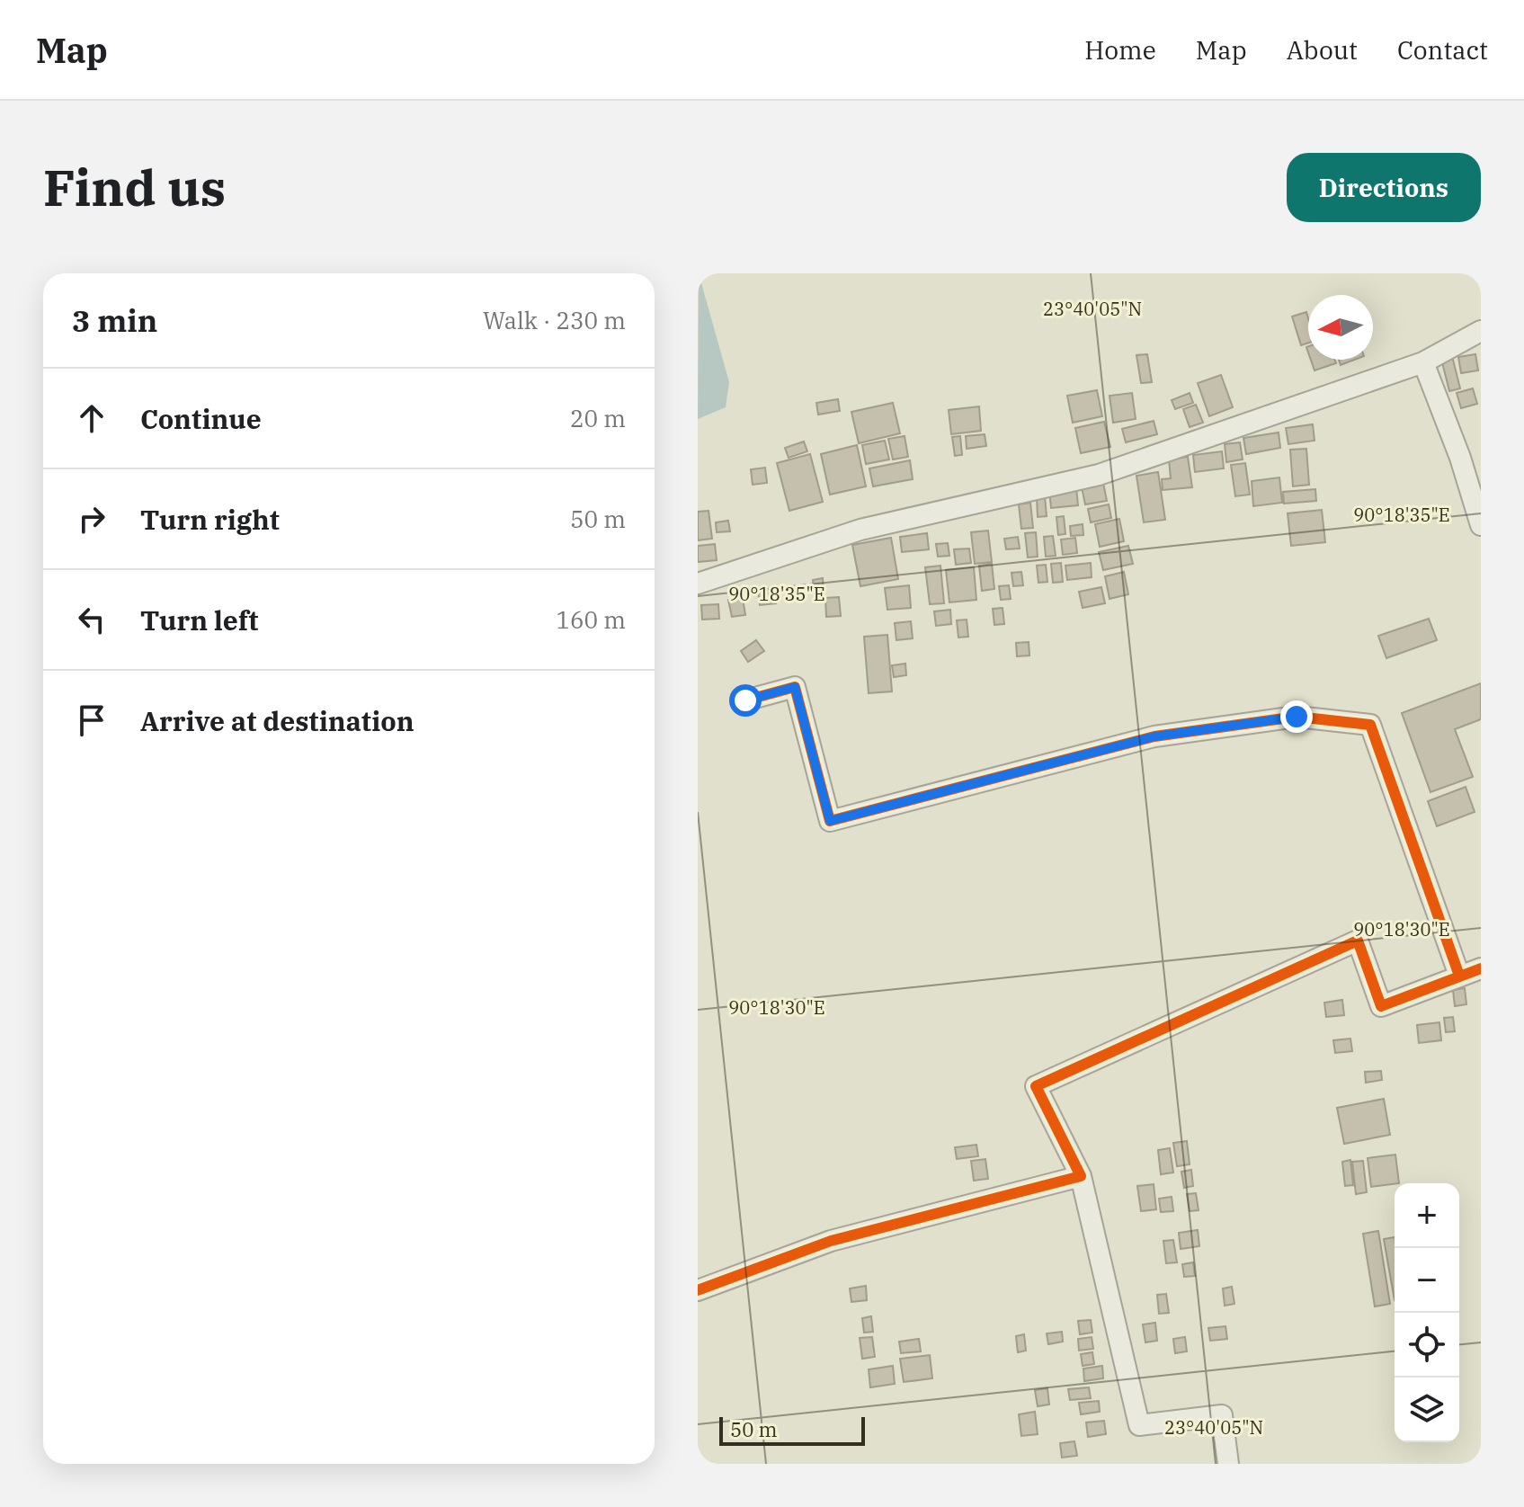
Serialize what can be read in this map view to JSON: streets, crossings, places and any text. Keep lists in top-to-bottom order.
{
  "scale_bar": "50 m",
  "north": "left",
  "page": {
    "header": "Map",
    "nav": [
      "Home",
      "Map",
      "About",
      "Contact"
    ],
    "buttons": "Directions",
    "title": "Find us",
    "heading": ["3 min", "Walk · 230 m"],
    "list": [
      ["Continue", "20 m"],
      ["Turn right", "50 m"],
      ["Turn left", "160 m"],
      "Arrive at destination"
    ],
    "map_buttons": ["+", "−"],
    "scale": "50 m"
  },
  "coordinates": ["23°40'05\"N", "90°18'35\"E", "90°18'30\"E"]
}
